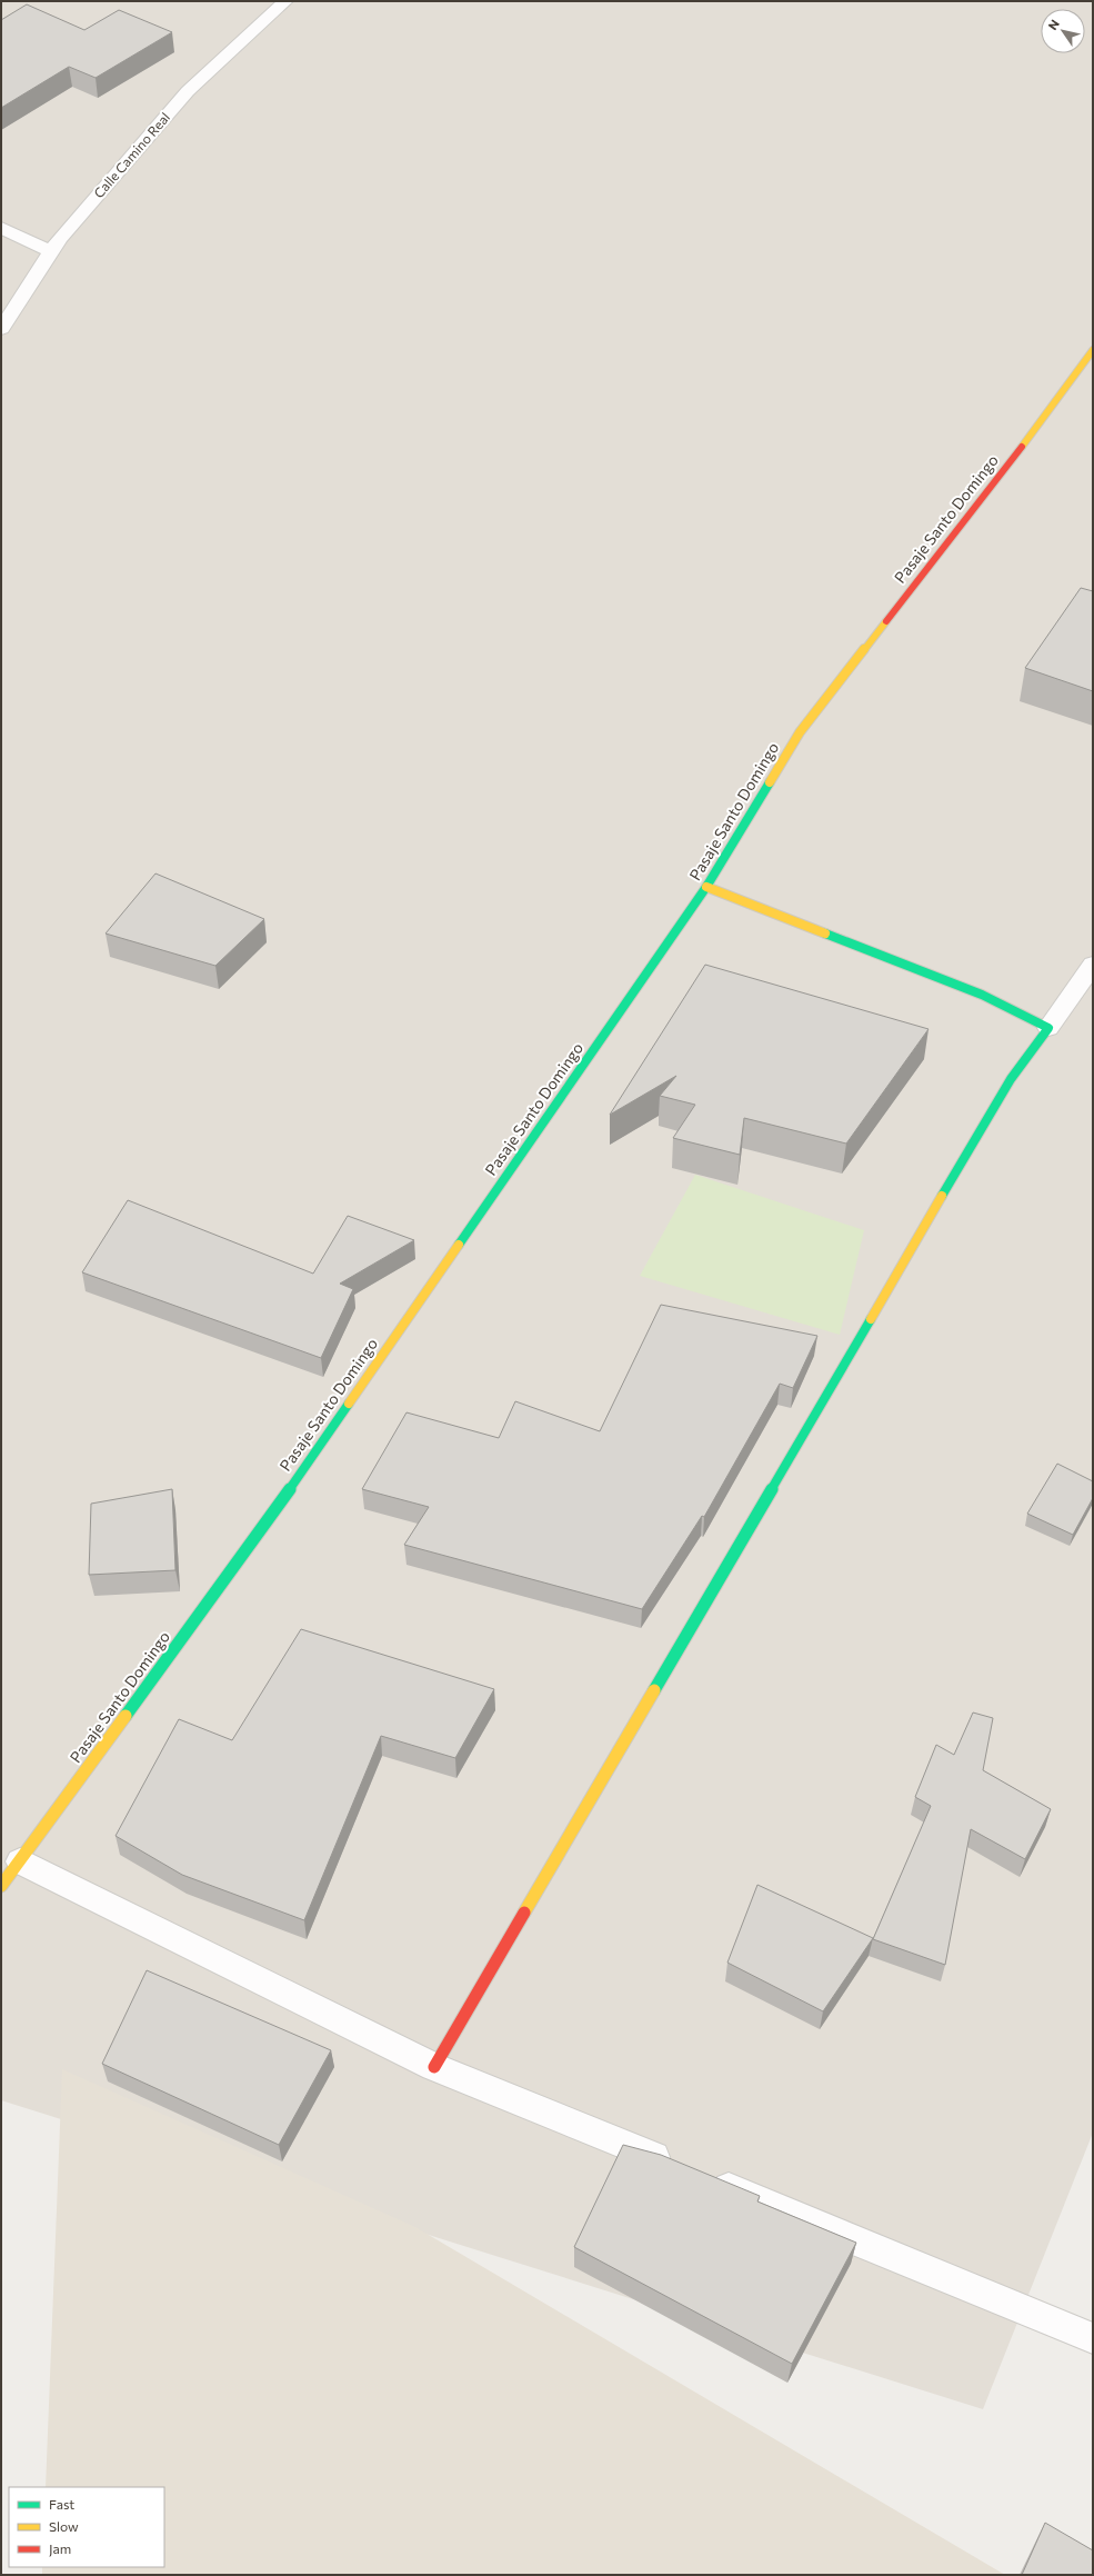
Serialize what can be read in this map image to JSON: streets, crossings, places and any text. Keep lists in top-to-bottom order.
{
  "streets": {
    "street": ["Calle Camino Real", "Pasaje Santo Domingo"]
  },
  "legend": ["Fast", "Slow", "Jam"],
  "north": "top left"
}
